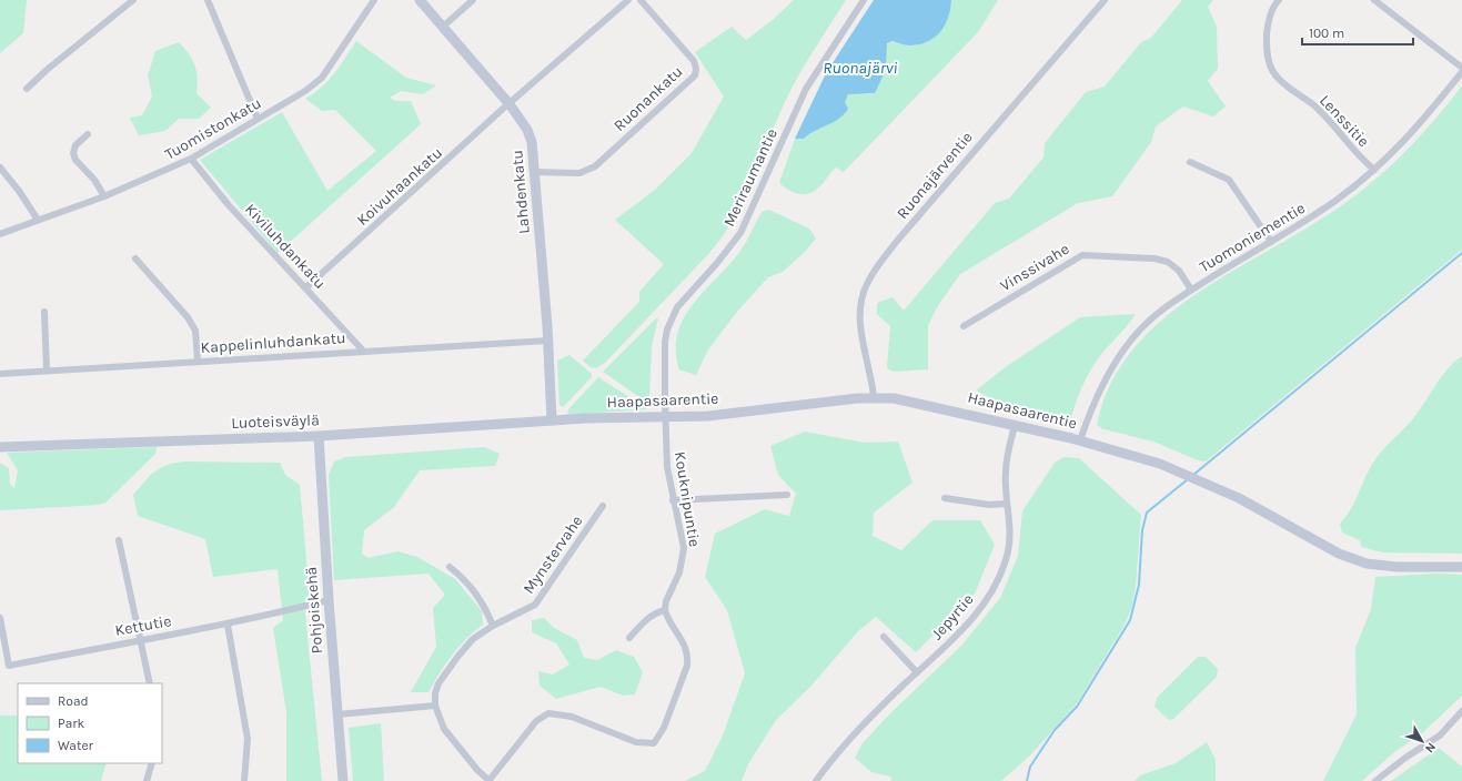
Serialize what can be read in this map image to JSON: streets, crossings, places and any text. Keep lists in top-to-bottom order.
{
  "streets": {
    "main road": [
      "Lahdenkatu",
      "Haapasaarentie",
      "Luoteisväylä",
      "Pohjoiskehä"
    ],
    "street": [
      "Ruonankatu",
      "Lenssitie",
      "Tuomistonkatu",
      "Ruonajärventie",
      "Meriraumantie",
      "Koivuhaankatu",
      "Tuomoniementie",
      "Kiviluhdankatu",
      "Vinssivahe",
      "Kappelinluhdankatu",
      "Kouknipuntie",
      "Mynstervahe",
      "Jepyrtie",
      "Kettutie"
    ]
  },
  "crossings": [
    ["Ruonankatu", "Lahdenkatu"],
    ["Lenssitie", "Tuomoniementie"],
    ["Tuomistonkatu", "Kiviluhdankatu"],
    ["Ruonajärventie", "Haapasaarentie"],
    ["Meriraumantie", "Haapasaarentie"],
    ["Meriraumantie", "Kouknipuntie"],
    ["Koivuhaankatu", "Lahdenkatu"],
    ["Koivuhaankatu", "Kiviluhdankatu"],
    ["Lahdenkatu", "Kappelinluhdankatu"],
    ["Lahdenkatu", "Haapasaarentie"],
    ["Lahdenkatu", "Luoteisväylä"],
    ["Tuomoniementie", "Vinssivahe"],
    ["Tuomoniementie", "Haapasaarentie"],
    ["Kiviluhdankatu", "Kappelinluhdankatu"],
    ["Haapasaarentie", "Luoteisväylä"],
    ["Haapasaarentie", "Kouknipuntie"],
    ["Haapasaarentie", "Jepyrtie"],
    ["Luoteisväylä", "Pohjoiskehä"],
    ["Pohjoiskehä", "Kettutie"]
  ],
  "water": ["Ruonajärvi"],
  "legend": ["Road", "Park", "Water"],
  "scale_bar": "100 m",
  "north": "bottom right"
}
